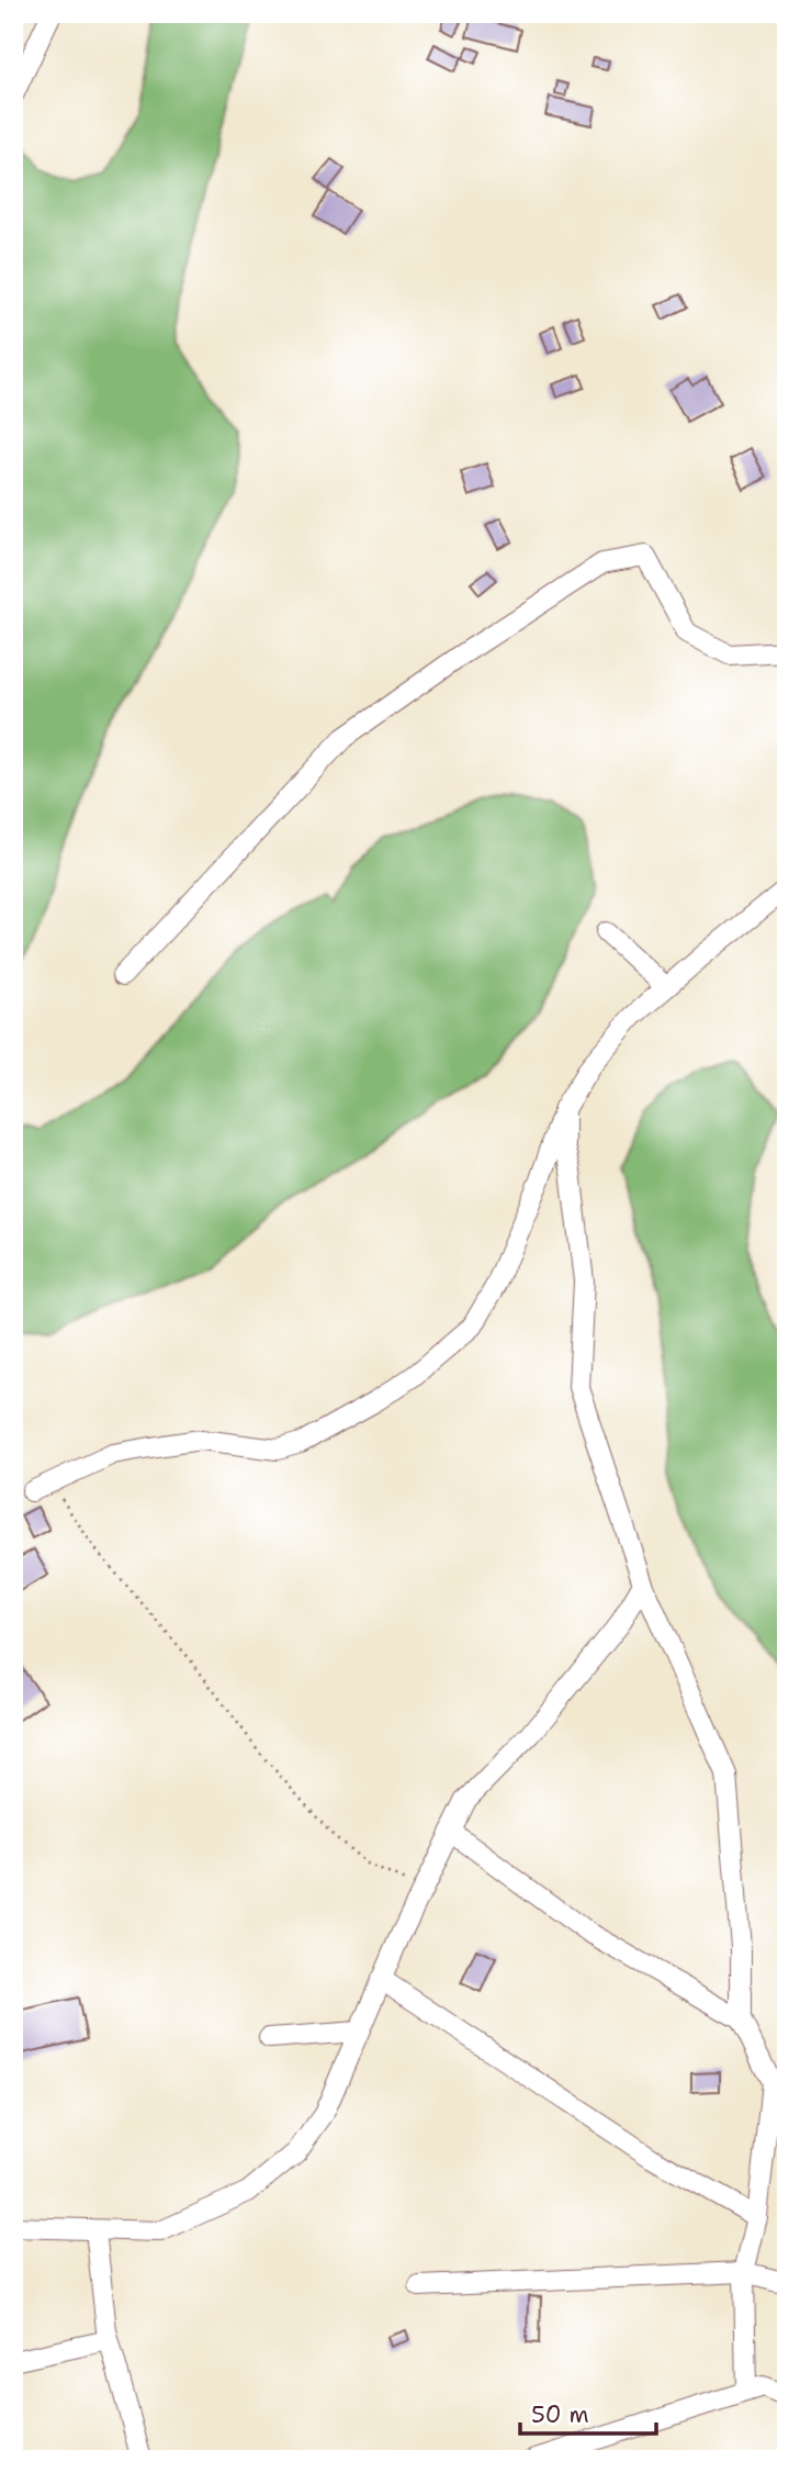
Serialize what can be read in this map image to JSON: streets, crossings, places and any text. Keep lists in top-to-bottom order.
{
  "scale_bar": "50 m"
}
